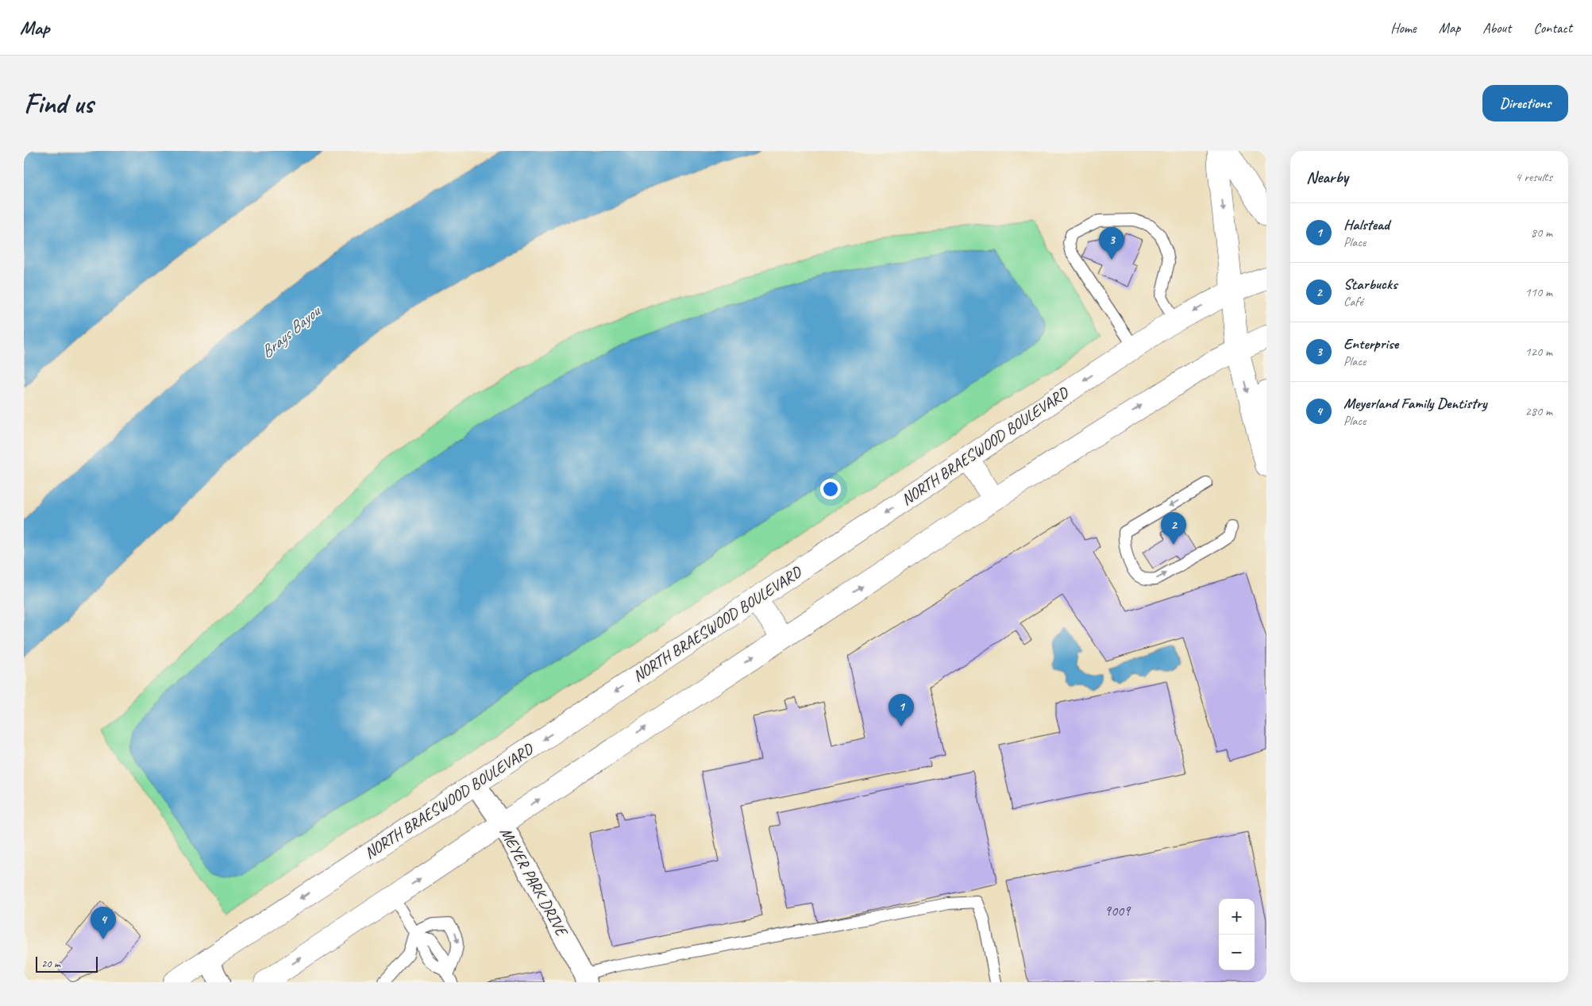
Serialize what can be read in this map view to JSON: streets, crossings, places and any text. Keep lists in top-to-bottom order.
{
  "streets": {
    "main road": ["NORTH BRAESWOOD BOULEVARD"],
    "street": ["MEYER PARK DRIVE"]
  },
  "crossings": [
    ["NORTH BRAESWOOD BOULEVARD", "MEYER PARK DRIVE"]
  ],
  "water": ["Brays Bayou"],
  "house_numbers": ["9009"],
  "scale_bar": "20 m",
  "page": {
    "header": "Map",
    "nav": [
      "Home",
      "Map",
      "About",
      "Contact"
    ],
    "buttons": "Directions",
    "title": "Find us",
    "heading": ["Nearby", "4 results"],
    "list": [
      {
        "mark": "1",
        "name": "Halstead",
        "note": "Place",
        "value": "80 m"
      },
      {
        "mark": "2",
        "name": "Starbucks",
        "note": "Café",
        "value": "110 m"
      },
      {
        "mark": "3",
        "name": "Enterprise",
        "note": "Place",
        "value": "120 m"
      },
      {
        "mark": "4",
        "name": "Meyerland Family Dentistry",
        "note": "Place",
        "value": "280 m"
      }
    ],
    "pins": [
      "3",
      "2",
      "1",
      "4"
    ],
    "map_buttons": ["+", "−"],
    "scale": "20 m"
  }
}
